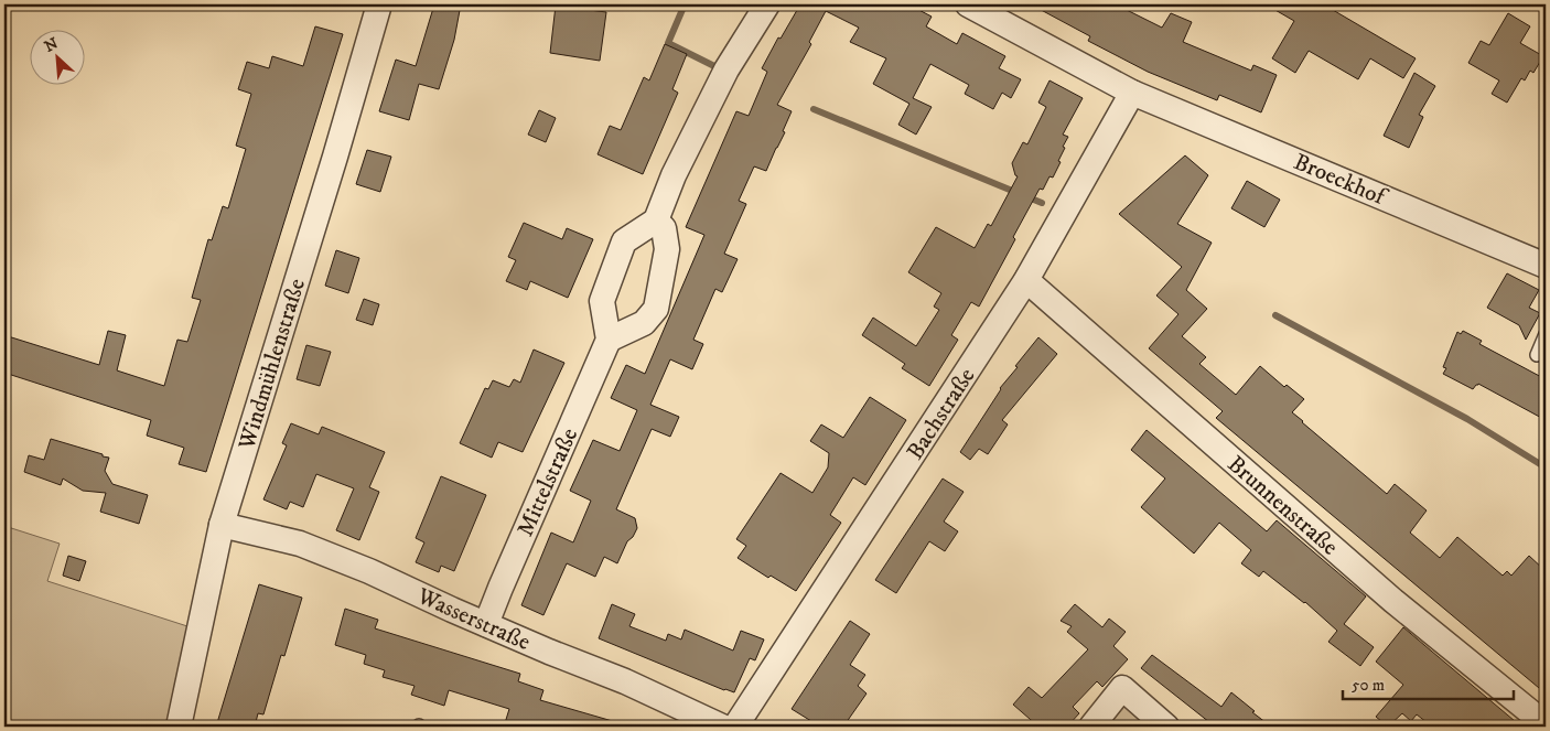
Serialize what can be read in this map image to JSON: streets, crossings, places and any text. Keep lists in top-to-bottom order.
{
  "streets": {
    "street": [
      "Broeckhof",
      "Windmühlenstraße",
      "Bachstraße",
      "Mittelstraße",
      "Brunnenstraße",
      "Wasserstraße"
    ]
  },
  "crossings": [
    ["Broeckhof", "Bachstraße"],
    ["Windmühlenstraße", "Wasserstraße"],
    ["Bachstraße", "Brunnenstraße"],
    ["Mittelstraße", "Wasserstraße"]
  ],
  "scale_bar": "50 m",
  "north": "top left"
}
